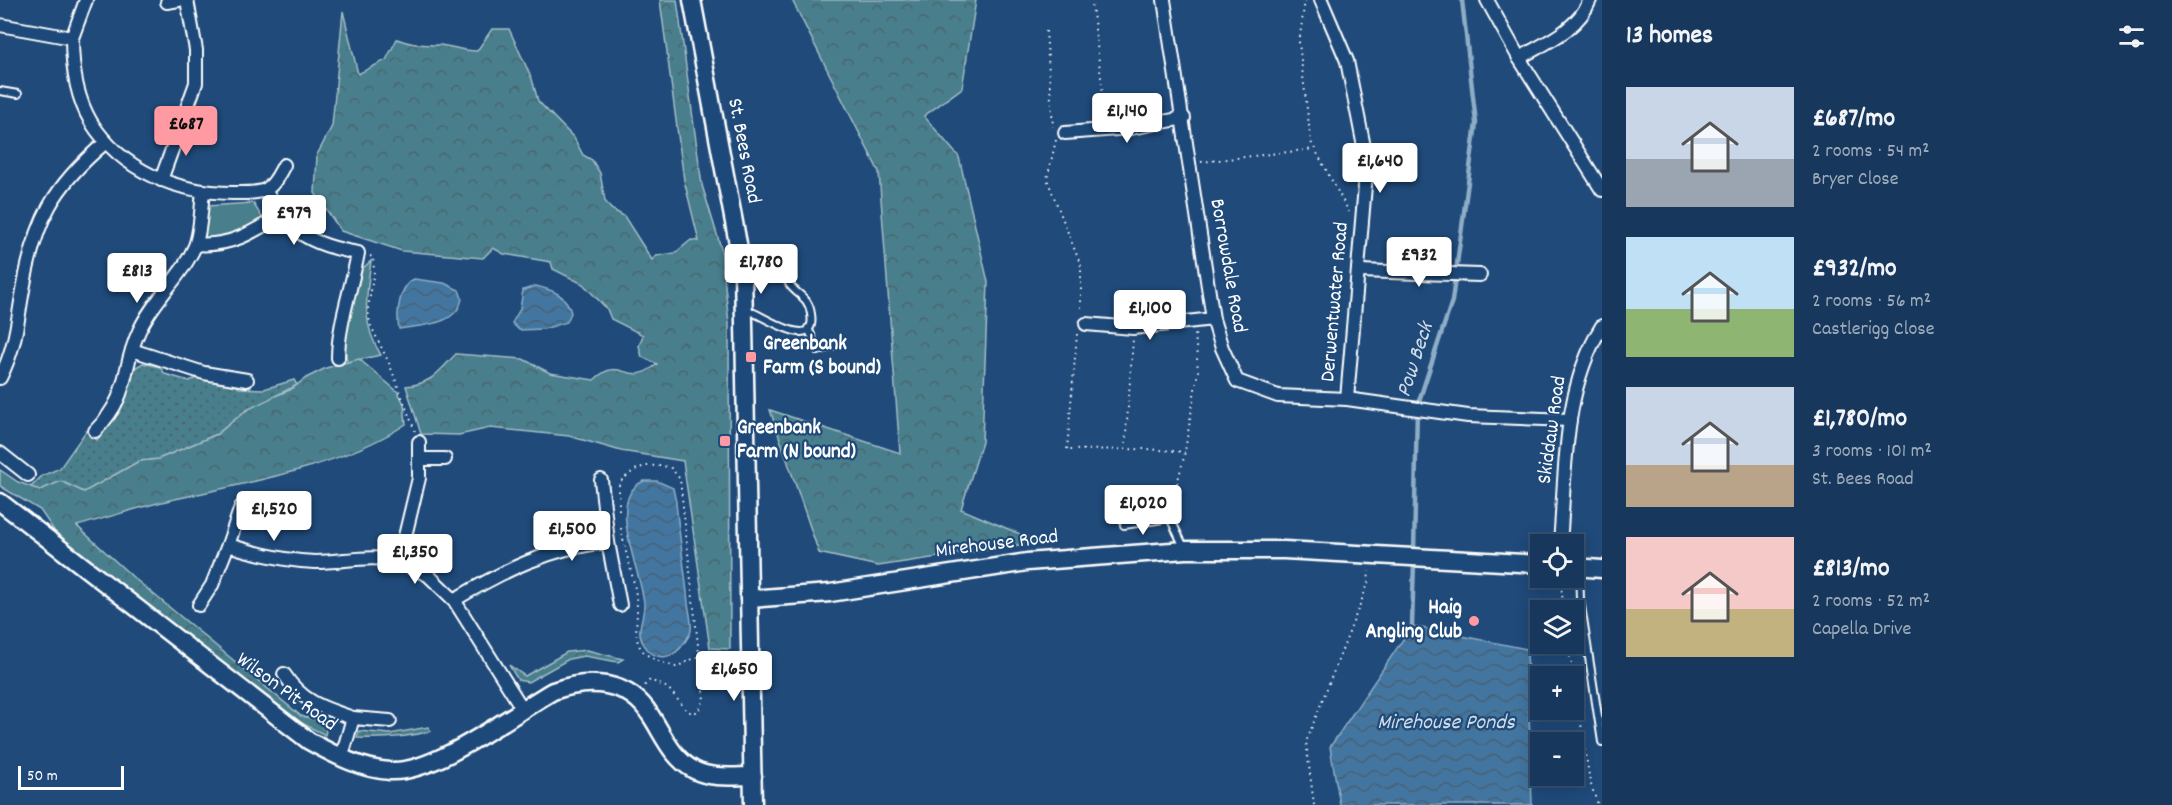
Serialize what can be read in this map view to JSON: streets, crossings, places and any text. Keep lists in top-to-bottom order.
{
  "streets": {
    "street": [
      "St. Bees Road",
      "Borrowdale Road",
      "Derwentwater Road",
      "Skiddaw Road",
      "Mirehouse Road",
      "Wilson Pit Road"
    ]
  },
  "crossings": [
    ["St. Bees Road", "Mirehouse Road"],
    ["St. Bees Road", "Wilson Pit Road"],
    ["Borrowdale Road", "Derwentwater Road"],
    ["Borrowdale Road", "Skiddaw Road"]
  ],
  "water": ["Pow Beck", "Mirehouse Ponds"],
  "places": {
    "transit": ["Greenbank Farm (S bound)", "Greenbank Farm (N bound)"],
    "other": ["Haig Angling Club"]
  },
  "scale_bar": "50 m",
  "page": {
    "heading": "13 homes",
    "list": [
      {
        "name": "£687/mo",
        "note": "2 rooms · 54 m² · Bryer Close"
      },
      {
        "name": "£932/mo",
        "note": "2 rooms · 56 m² · Castlerigg Close"
      },
      {
        "name": "£1,780/mo",
        "note": "3 rooms · 101 m² · St. Bees Road"
      },
      {
        "name": "£813/mo",
        "note": "2 rooms · 52 m² · Capella Drive"
      }
    ],
    "price": [
      "£1,140",
      "£687",
      "£1,640",
      "£979",
      "£932",
      "£1,780",
      "£813",
      "£1,100",
      "£1,020",
      "£1,520",
      "£1,500",
      "£1,350",
      "£1,650"
    ],
    "map_buttons": ["+", "−"],
    "scale": "50 m"
  }
}
